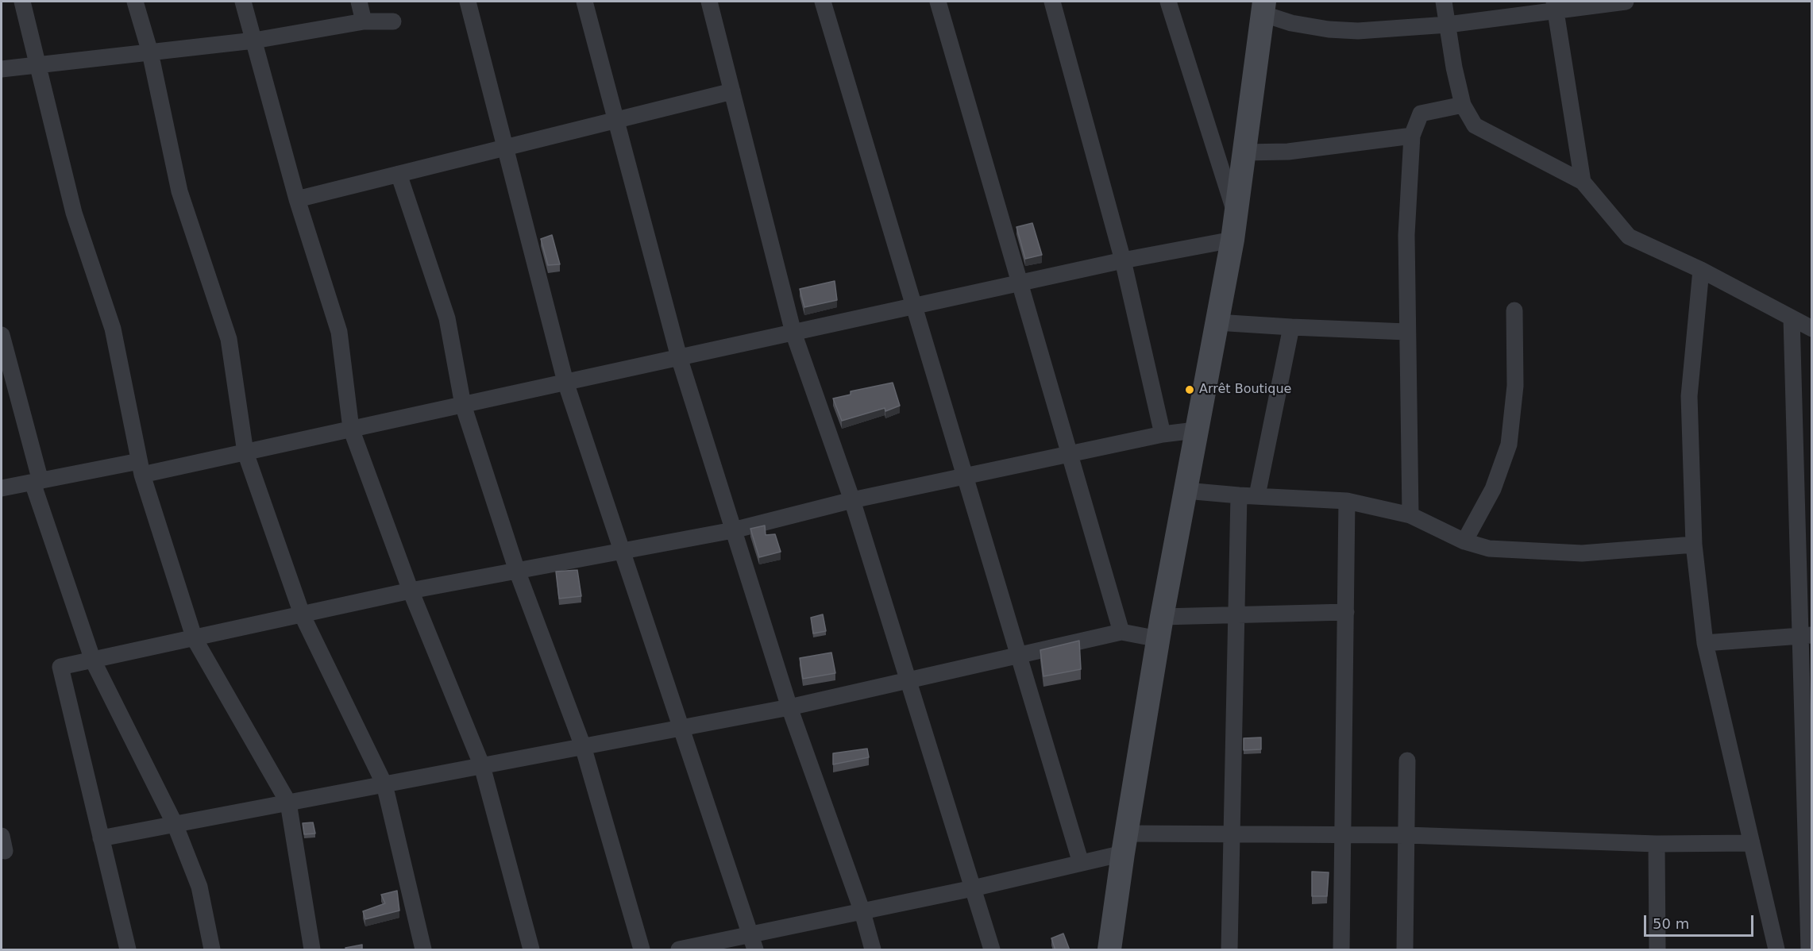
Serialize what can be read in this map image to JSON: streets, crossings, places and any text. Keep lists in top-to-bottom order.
{
  "places": ["Arrêt Boutique"],
  "scale_bar": "50 m"
}
